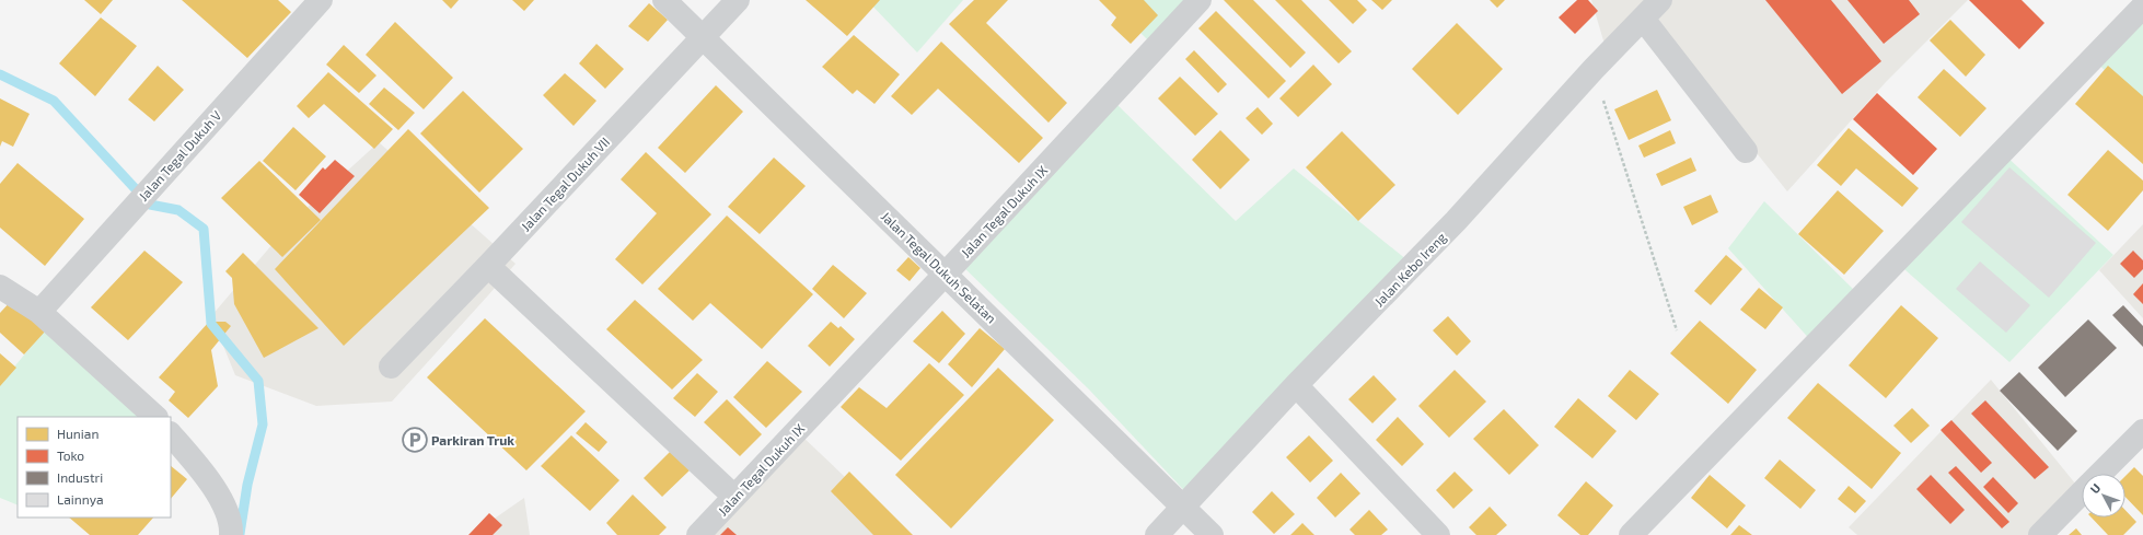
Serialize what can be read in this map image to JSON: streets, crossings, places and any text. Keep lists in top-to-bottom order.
{
  "streets": {
    "street": [
      "Jalan Tegal Dukuh V",
      "Jalan Tegal Dukuh VII",
      "Jalan Tegal Dukuh IX",
      "Jalan Tegal Dukuh Selatan",
      "Jalan Kebo Ireng"
    ]
  },
  "crossings": [
    ["Jalan Tegal Dukuh VII", "Jalan Tegal Dukuh Selatan"],
    ["Jalan Tegal Dukuh IX", "Jalan Tegal Dukuh Selatan"],
    ["Jalan Tegal Dukuh Selatan", "Jalan Kebo Ireng"]
  ],
  "places": {
    "parking": ["Parkiran Truk"]
  },
  "legend": [
    "Hunian",
    "Toko",
    "Industri",
    "Lainnya"
  ],
  "north": "top left"
}
